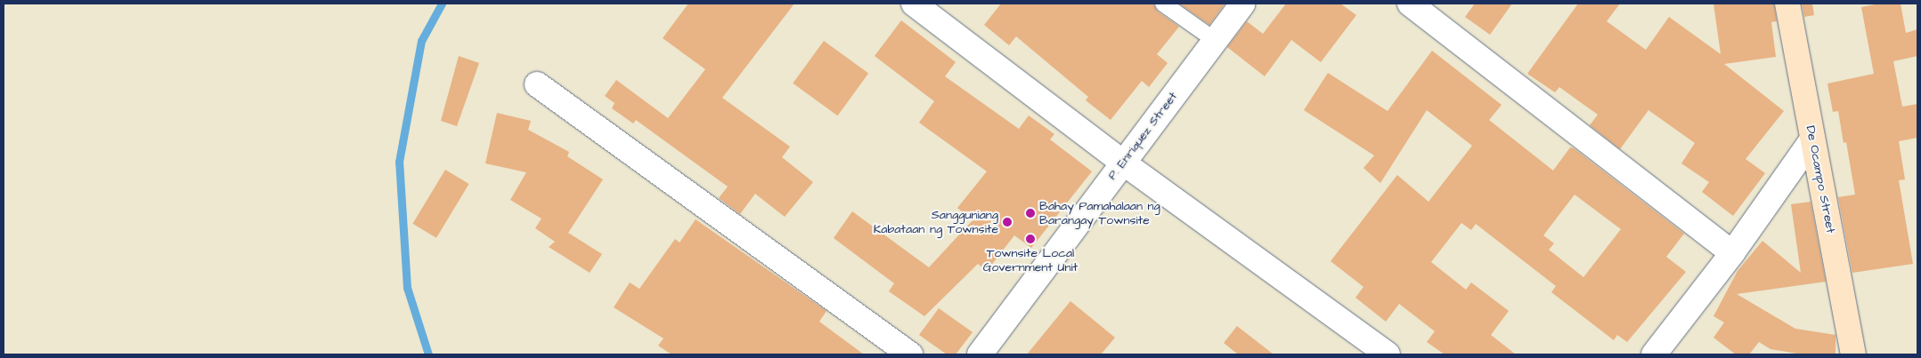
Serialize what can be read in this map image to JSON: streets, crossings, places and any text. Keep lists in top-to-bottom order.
{
  "streets": {
    "main road": ["De Ocampo Street"],
    "street": ["P. Enriquez Street"]
  },
  "places": ["Bahay Pamahalaan ng Barangay Townsite", "Sangguniang Kabataan ng Townsite", "Townsite Local Government Unit"]
}
